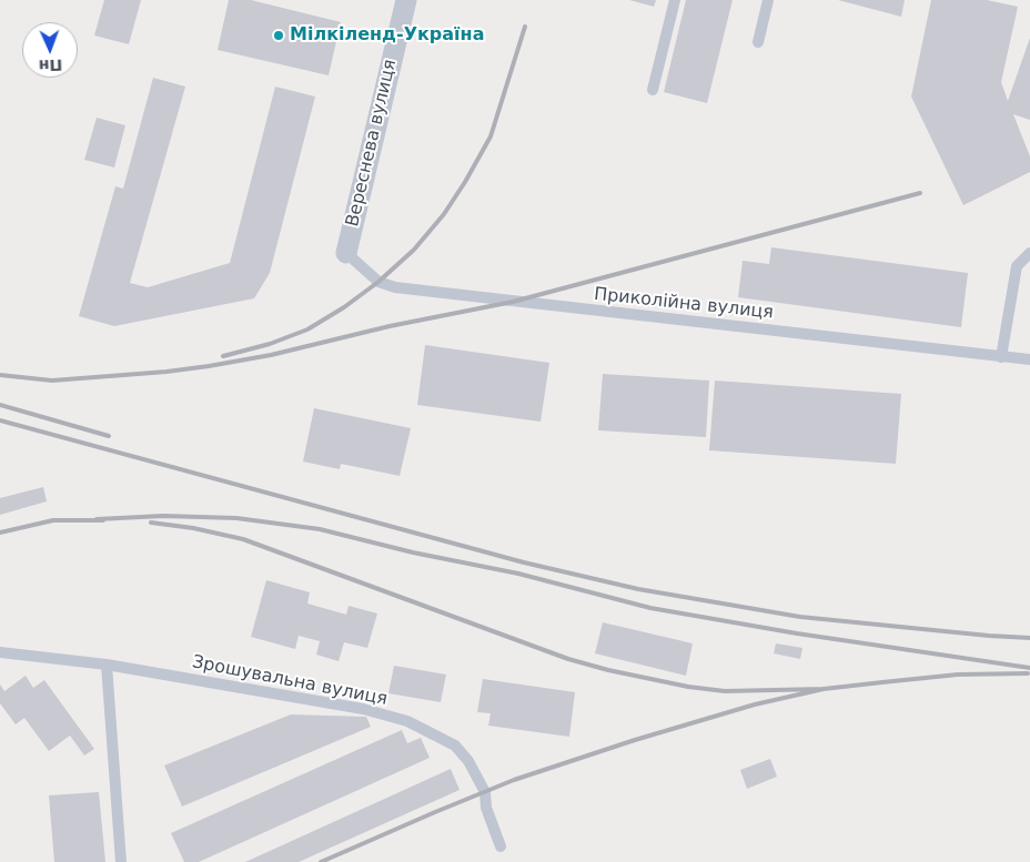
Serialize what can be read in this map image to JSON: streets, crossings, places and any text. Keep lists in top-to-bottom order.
{
  "streets": {
    "street": ["Вереснева вулиця"],
    "lane": ["Приколійна вулиця", "Зрошувальна вулиця"]
  },
  "crossings": [
    ["Вереснева вулиця", "Приколійна вулиця"]
  ],
  "places": ["Мілкіленд-Україна"],
  "north": "bottom"
}
